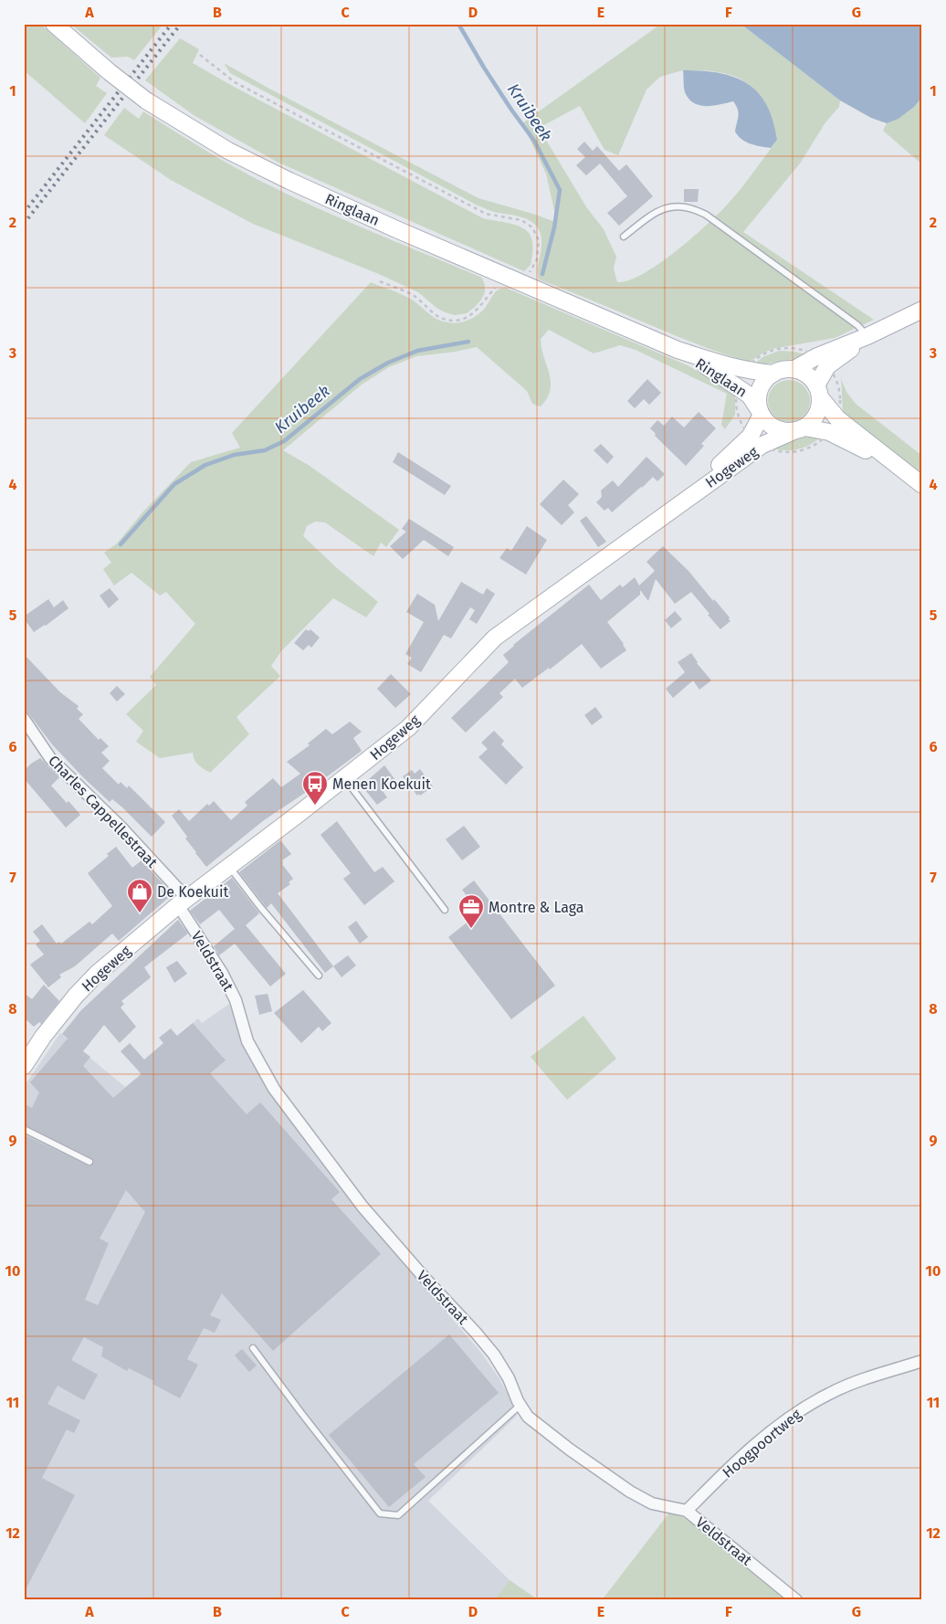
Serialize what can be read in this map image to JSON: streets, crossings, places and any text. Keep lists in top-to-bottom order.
{
  "streets": {
    "main road": ["Ringlaan", "Hogeweg"],
    "street": ["Charles Cappellestraat", "Veldstraat", "Hoogpoortweg"]
  },
  "crossings": [
    ["Ringlaan", "Hogeweg"],
    ["Hogeweg", "Charles Cappellestraat"],
    ["Hogeweg", "Veldstraat"],
    ["Charles Cappellestraat", "Veldstraat"],
    ["Veldstraat", "Hoogpoortweg"]
  ],
  "water": ["Kruibeek"],
  "places": {
    "bus stop": ["Menen Koekuit"],
    "shop": ["De Koekuit"],
    "office": ["Montre & Laga"]
  },
  "grid": {
    "columns": [
      "A",
      "B",
      "C",
      "D",
      "E",
      "F",
      "G"
    ],
    "rows": [
      "1",
      "2",
      "3",
      "4",
      "5",
      "6",
      "7",
      "8",
      "9",
      "10",
      "11",
      "12"
    ]
  }
}
